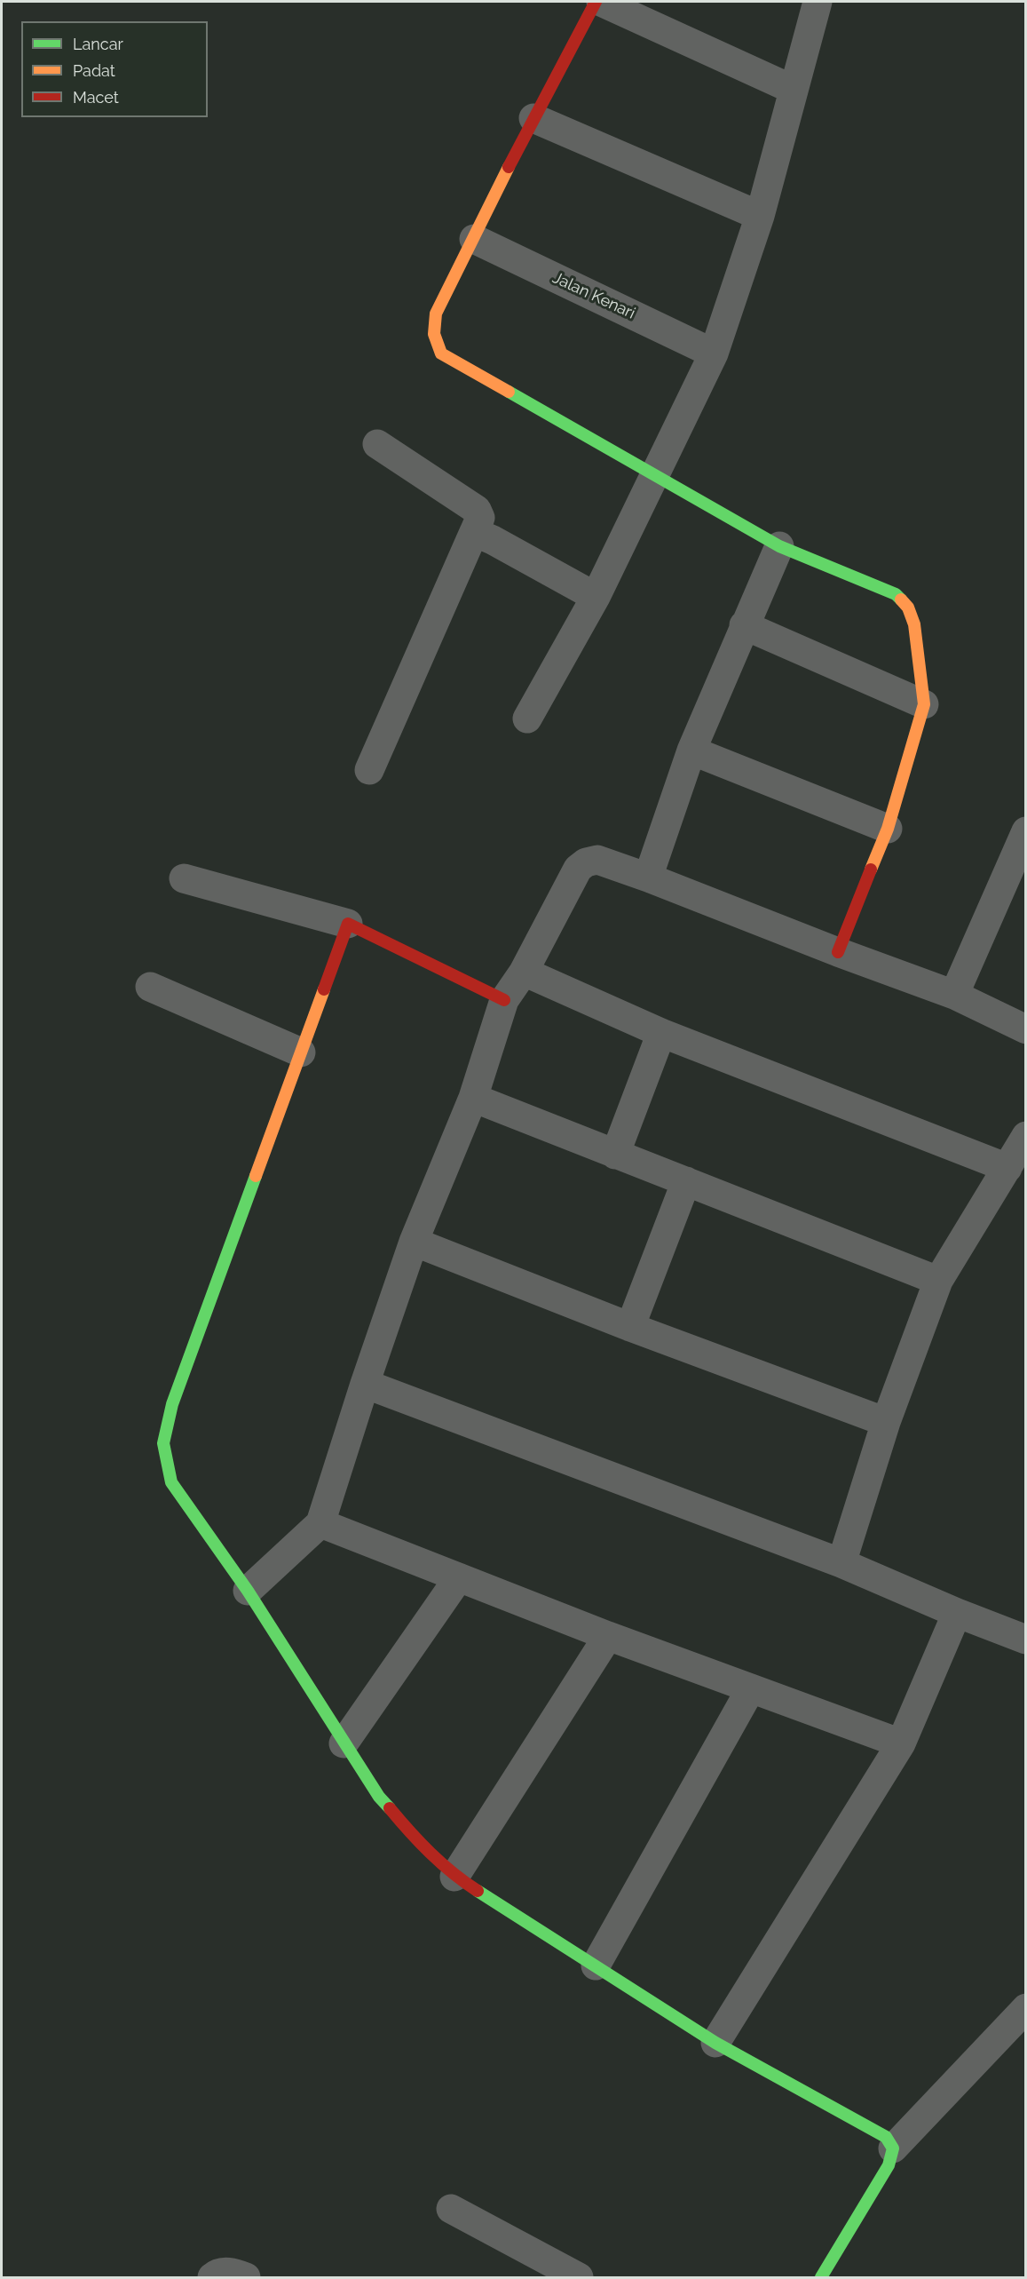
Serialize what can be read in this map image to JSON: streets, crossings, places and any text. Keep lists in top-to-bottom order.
{
  "streets": {
    "street": ["Jalan Kenari"]
  },
  "legend": ["Lancar", "Padat", "Macet"]
}
